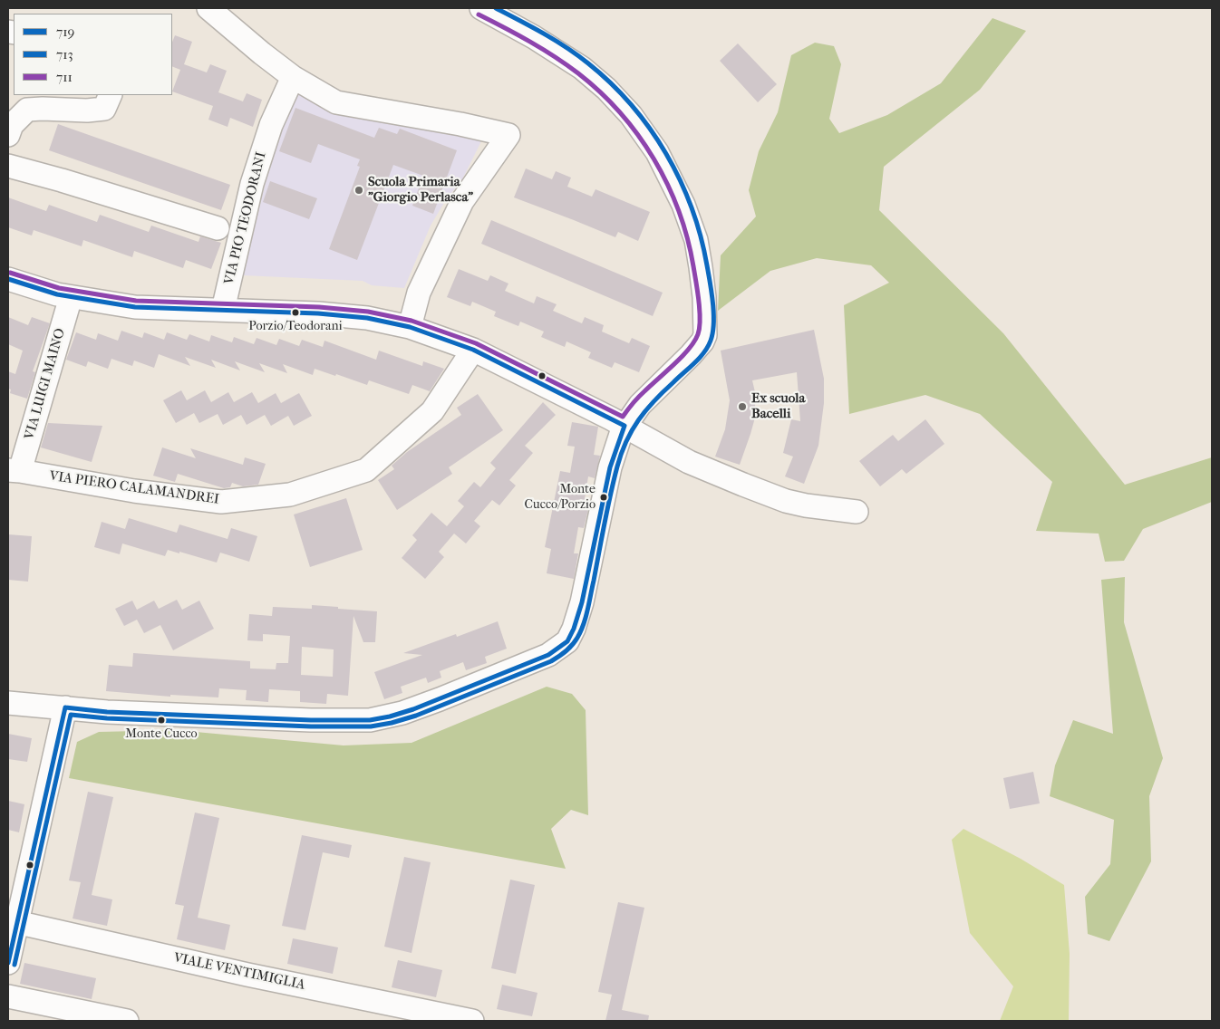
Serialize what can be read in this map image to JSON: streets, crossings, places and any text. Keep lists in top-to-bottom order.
{
  "streets": {
    "street": [
      "VIA PIO TEODORANI",
      "VIA LUIGI MAINO",
      "VIA PIERO CALAMANDREI",
      "VIALE VENTIMIGLIA"
    ]
  },
  "crossings": [
    ["VIA LUIGI MAINO", "VIA PIERO CALAMANDREI"]
  ],
  "places": [
    "Scuola Primaria \"Giorgio Perlasca\"",
    "Porzio/Teodorani",
    "Ex scuola Bacelli",
    "Monte Cucco/Porzio",
    "Monte Cucco"
  ],
  "lines": ["transit line 713", "transit line 711", "transit line 719"],
  "legend": ["719", "713", "711"]
}
